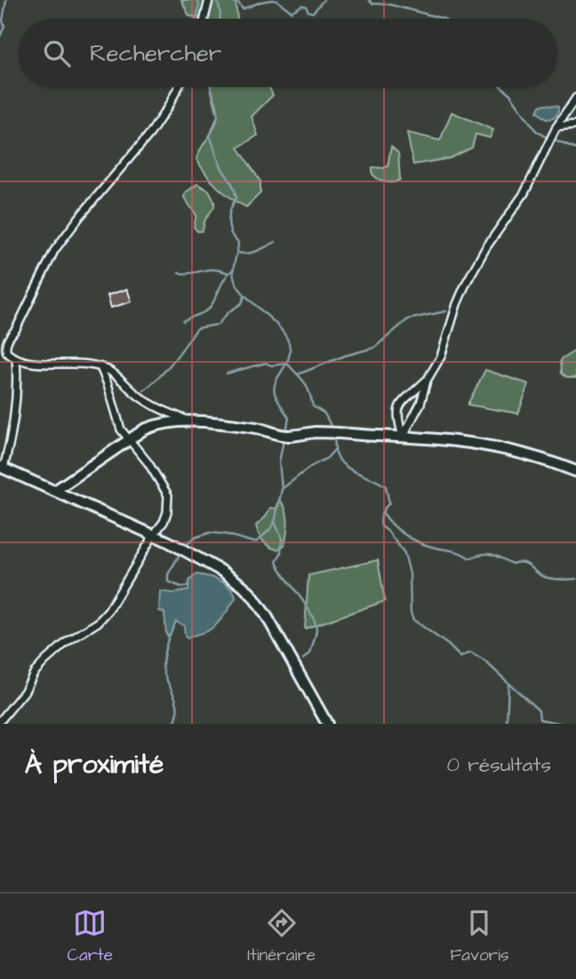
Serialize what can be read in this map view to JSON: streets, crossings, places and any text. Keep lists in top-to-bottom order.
{
  "page": {
    "search": "Rechercher",
    "heading": ["À proximité", "0 résultats"],
    "nav": ["Carte", "Itinéraire", "Favoris"]
  }
}
